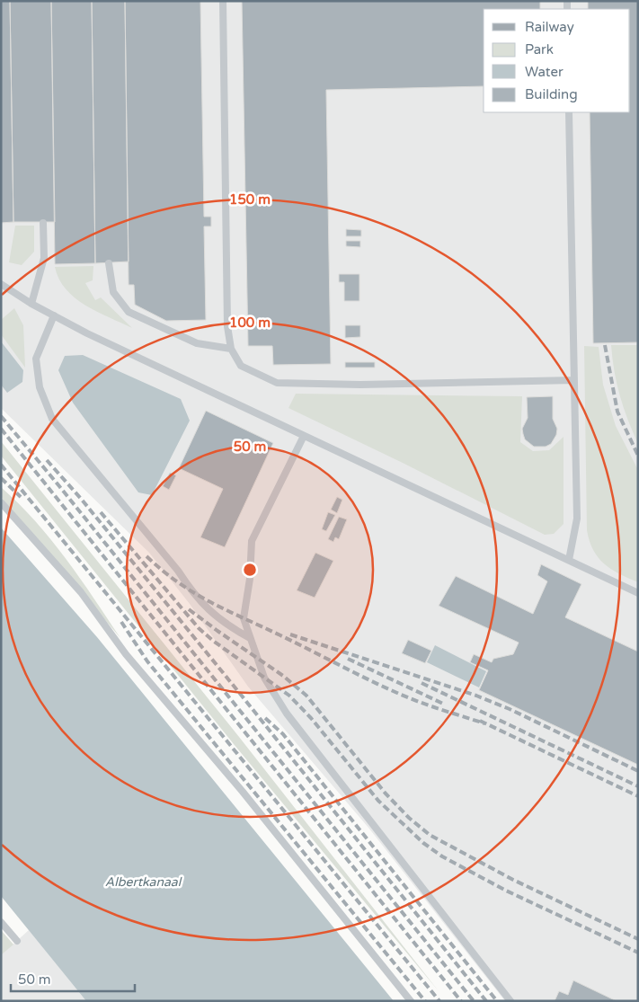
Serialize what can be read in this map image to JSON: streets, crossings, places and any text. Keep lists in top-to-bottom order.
{
  "water": ["Albertkanaal"],
  "legend": [
    "Railway",
    "Park",
    "Water",
    "Building"
  ],
  "scale_bar": "50 m",
  "rings": ["150 m", "100 m", "50 m"]
}
